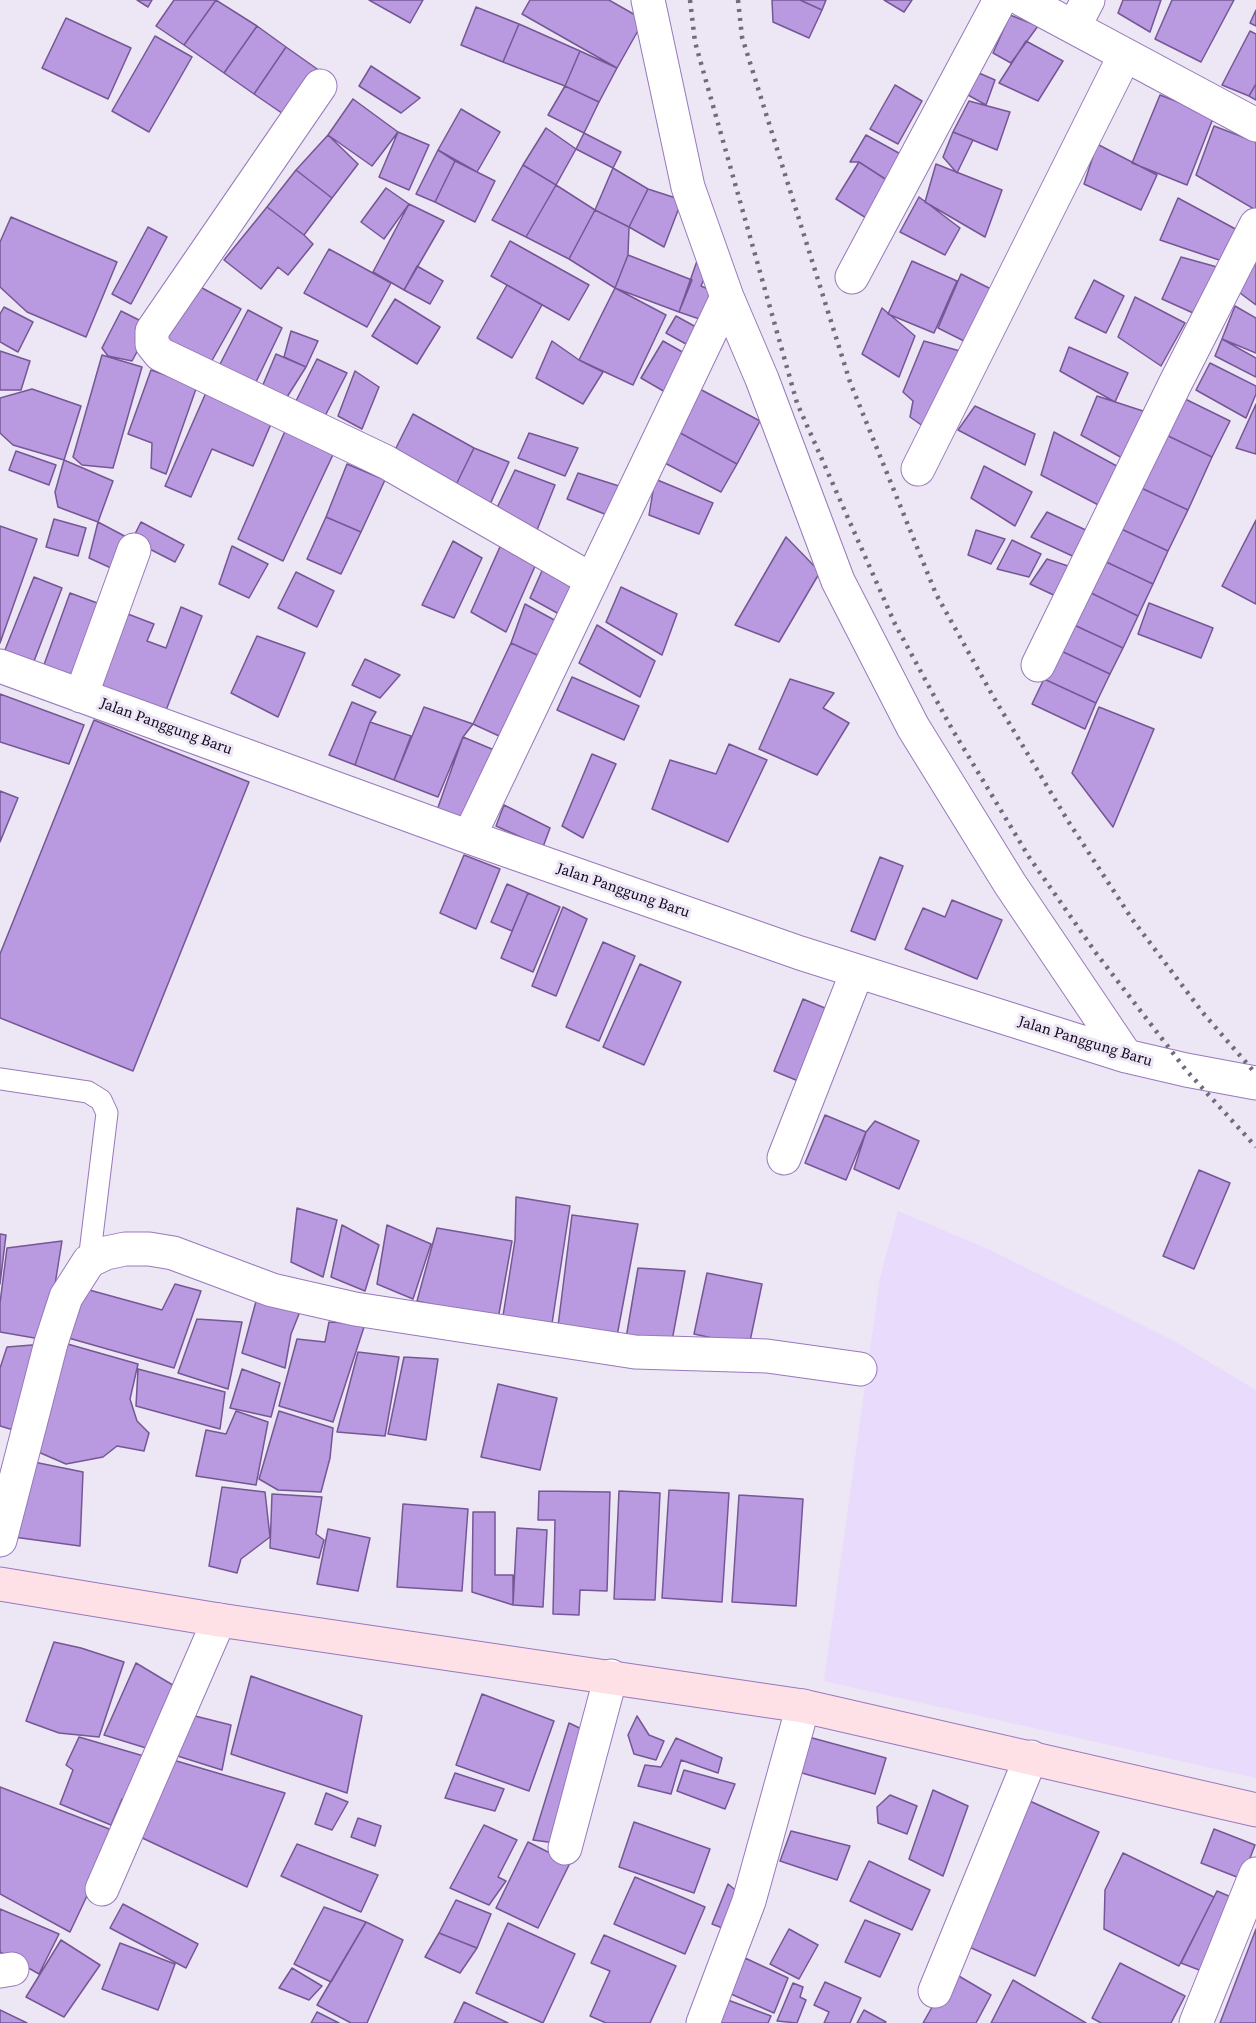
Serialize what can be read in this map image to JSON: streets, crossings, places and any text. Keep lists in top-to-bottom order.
{
  "streets": {
    "street": ["Jalan Panggung Baru"]
  }
}
